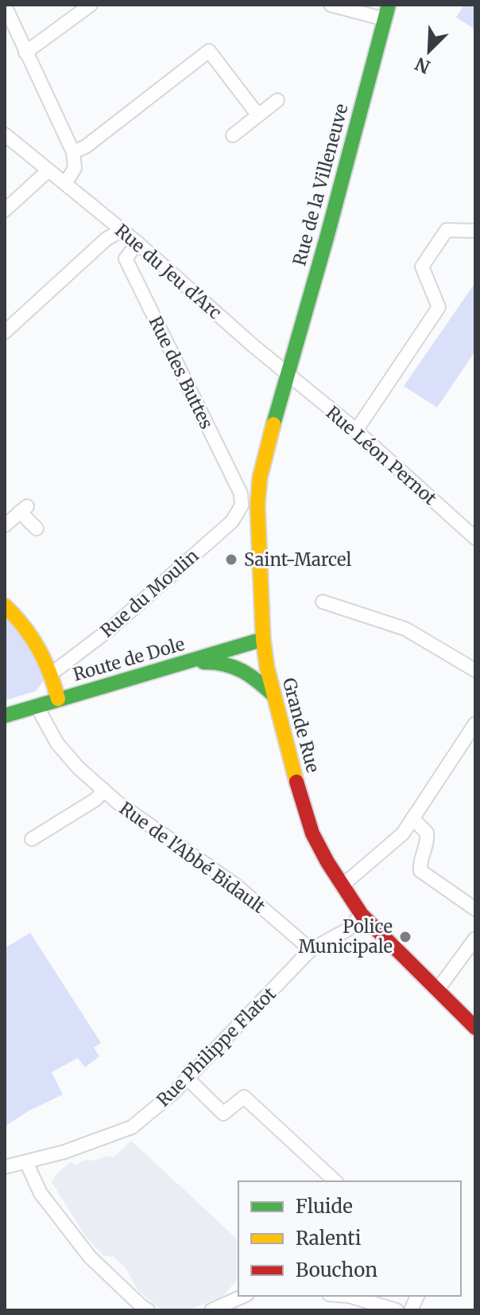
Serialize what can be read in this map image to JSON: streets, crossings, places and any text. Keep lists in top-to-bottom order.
{
  "streets": {
    "main road": ["Rue de la Villeneuve", "Route de Dole", "Grande Rue"],
    "street": [
      "Rue du Jeu d'Arc",
      "Rue des Buttes",
      "Rue Léon Pernot",
      "Rue du Moulin",
      "Rue de l'Abbé Bidault",
      "Rue Philippe Flatot"
    ]
  },
  "crossings": [
    ["Rue de la Villeneuve", "Rue du Jeu d'Arc"],
    ["Rue de la Villeneuve", "Rue Léon Pernot"],
    ["Rue de la Villeneuve", "Grande Rue"],
    ["Rue du Jeu d'Arc", "Rue des Buttes"],
    ["Rue du Jeu d'Arc", "Rue Léon Pernot"],
    ["Rue du Jeu d'Arc", "Grande Rue"],
    ["Rue des Buttes", "Rue du Moulin"],
    ["Rue Léon Pernot", "Grande Rue"],
    ["Route de Dole", "Grande Rue"],
    ["Route de Dole", "Rue de l'Abbé Bidault"],
    ["Grande Rue", "Rue Philippe Flatot"],
    ["Rue de l'Abbé Bidault", "Rue Philippe Flatot"]
  ],
  "places": ["Saint-Marcel", "Police Municipale"],
  "legend": ["Fluide", "Ralenti", "Bouchon"],
  "north": "bottom left"
}
